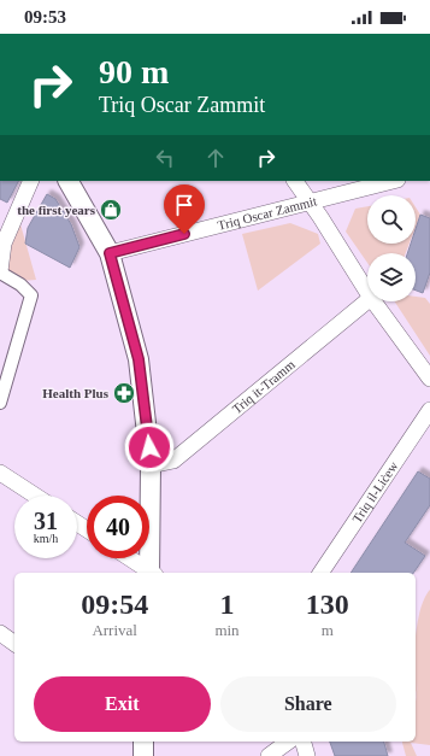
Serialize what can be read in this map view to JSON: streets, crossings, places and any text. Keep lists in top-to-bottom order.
{
  "streets": {
    "street": ["Triq Oscar Zammit", "Triq it-Tramm", "Triq il-Liċew"]
  },
  "places": {
    "shop": ["the first years"],
    "pharmacy": ["Health Plus"]
  },
  "page": {
    "status": "09:53",
    "turn": ["90 m", "Triq Oscar Zammit"],
    "speed": "31 km/h",
    "limit": "40",
    "eta": [
      "09:54",
      "Arrival",
      "1",
      "min",
      "130",
      "m"
    ],
    "buttons": ["Exit", "Share"]
  }
}
